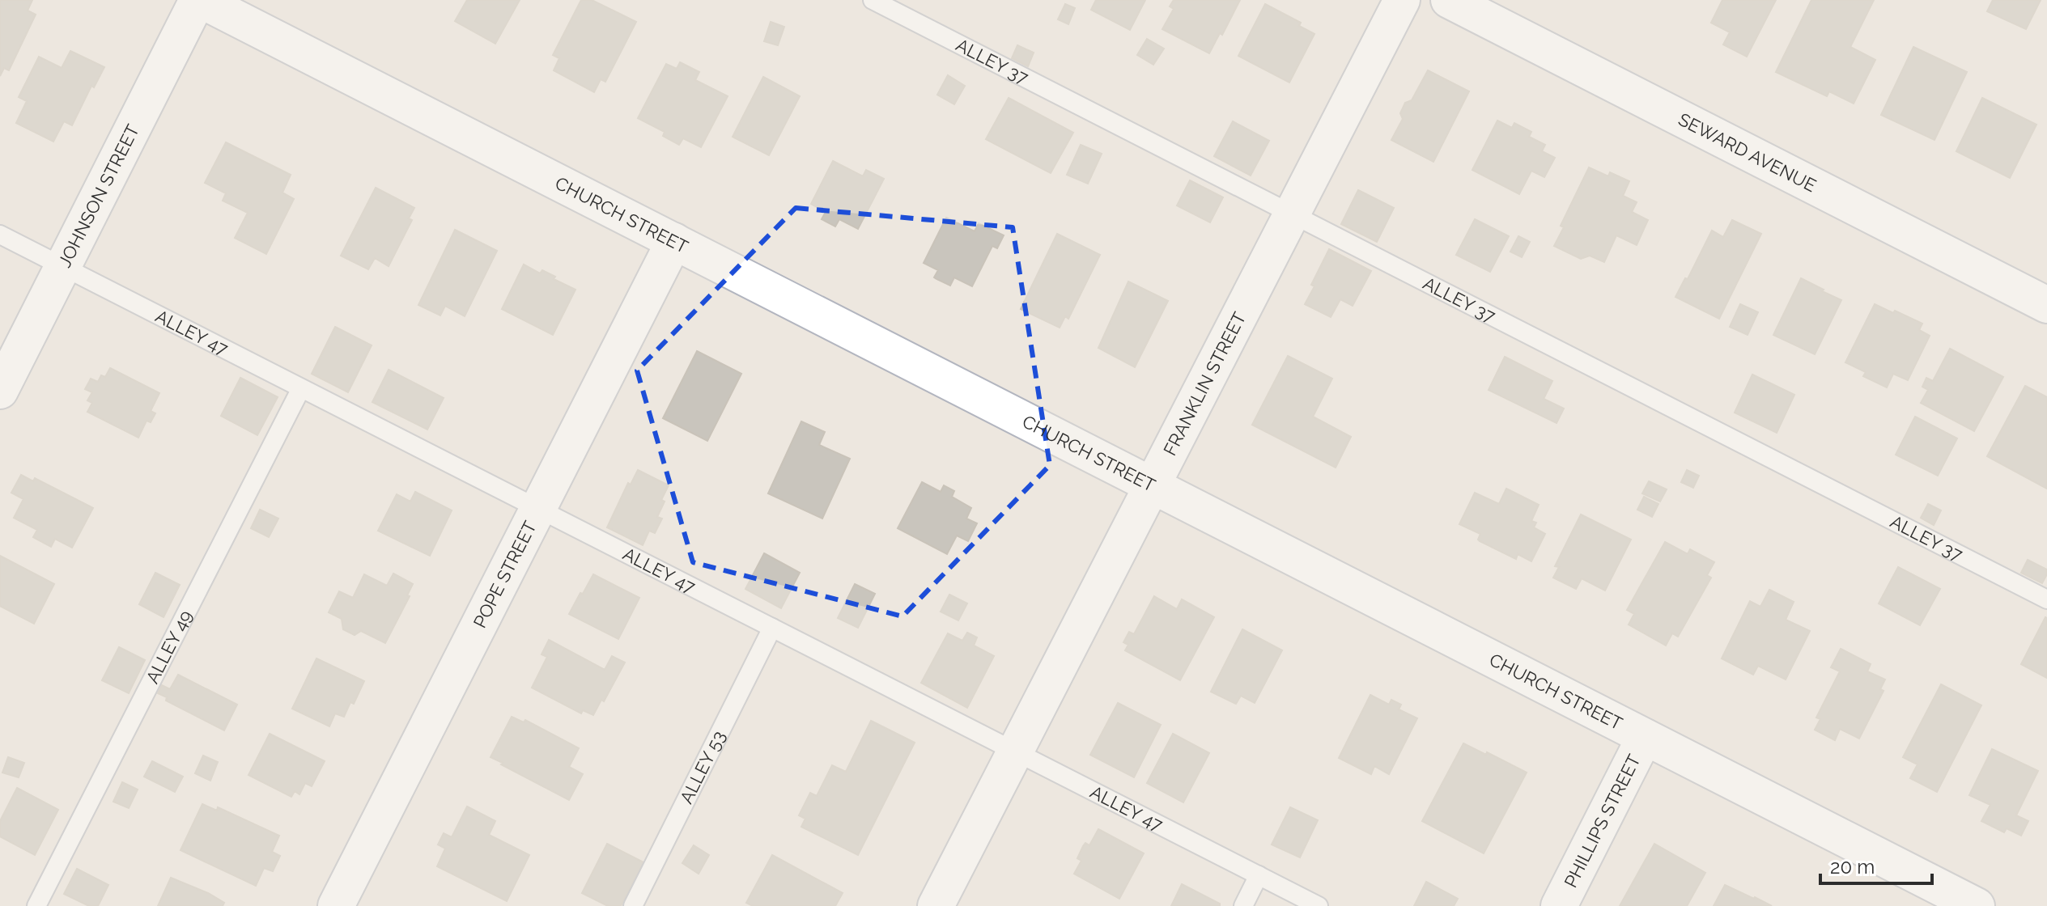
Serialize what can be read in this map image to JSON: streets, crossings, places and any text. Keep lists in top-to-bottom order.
{
  "streets": {
    "street": [
      "SEWARD AVENUE",
      "JOHNSON STREET",
      "CHURCH STREET",
      "FRANKLIN STREET",
      "POPE STREET",
      "PHILLIPS STREET"
    ],
    "lane": [
      "ALLEY 37",
      "ALLEY 47",
      "ALLEY 49",
      "ALLEY 53"
    ]
  },
  "crossings": [
    ["ALLEY 37", "FRANKLIN STREET"],
    ["JOHNSON STREET", "CHURCH STREET"],
    ["JOHNSON STREET", "ALLEY 47"],
    ["CHURCH STREET", "FRANKLIN STREET"],
    ["CHURCH STREET", "POPE STREET"],
    ["CHURCH STREET", "PHILLIPS STREET"],
    ["ALLEY 47", "FRANKLIN STREET"],
    ["ALLEY 47", "POPE STREET"],
    ["ALLEY 47", "ALLEY 49"],
    ["ALLEY 47", "ALLEY 53"]
  ],
  "scale_bar": "20 m"
}
